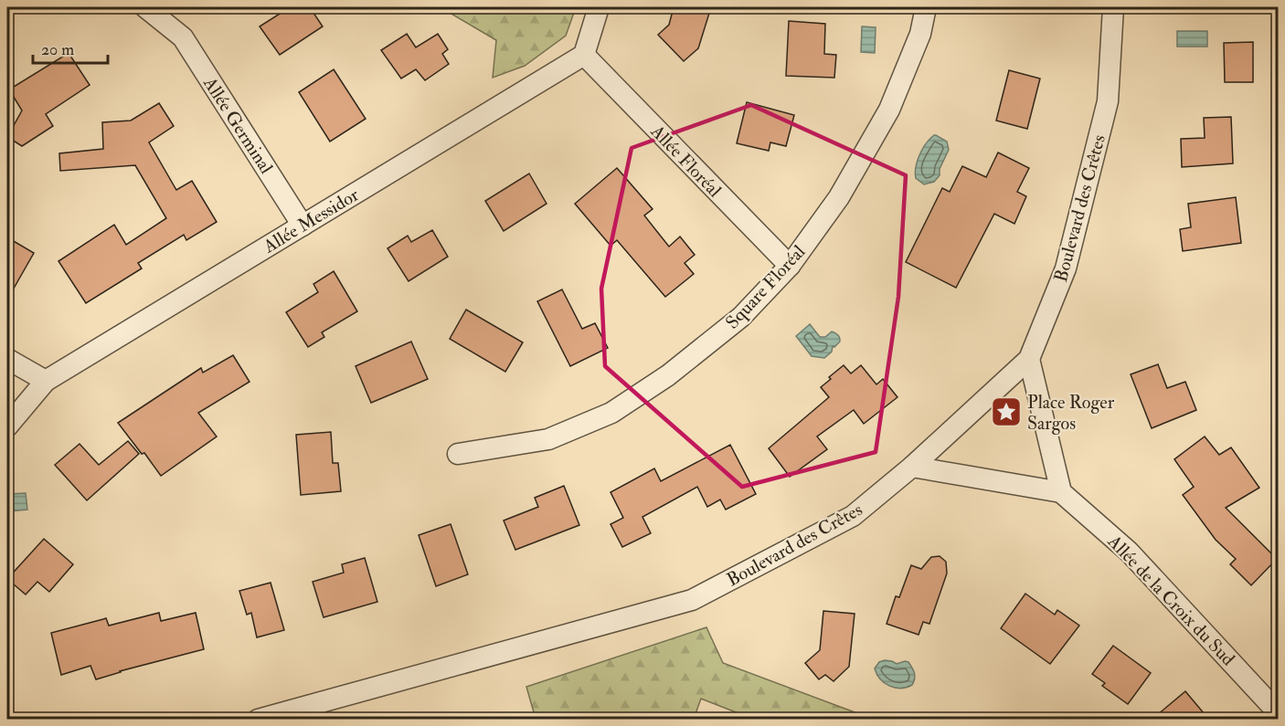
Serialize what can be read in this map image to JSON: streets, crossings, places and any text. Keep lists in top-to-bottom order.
{
  "streets": {
    "street": [
      "Allée Germinal",
      "Allée Floréal",
      "Boulevard des Crêtes",
      "Allée Messidor",
      "Square Floréal",
      "Allée de la Croix du Sud"
    ]
  },
  "crossings": [
    ["Allée Germinal", "Allée Messidor"],
    ["Allée Floréal", "Allée Messidor"],
    ["Allée Floréal", "Square Floréal"]
  ],
  "places": {
    "place": ["Place Roger Sargos"]
  },
  "scale_bar": "20 m"
}
